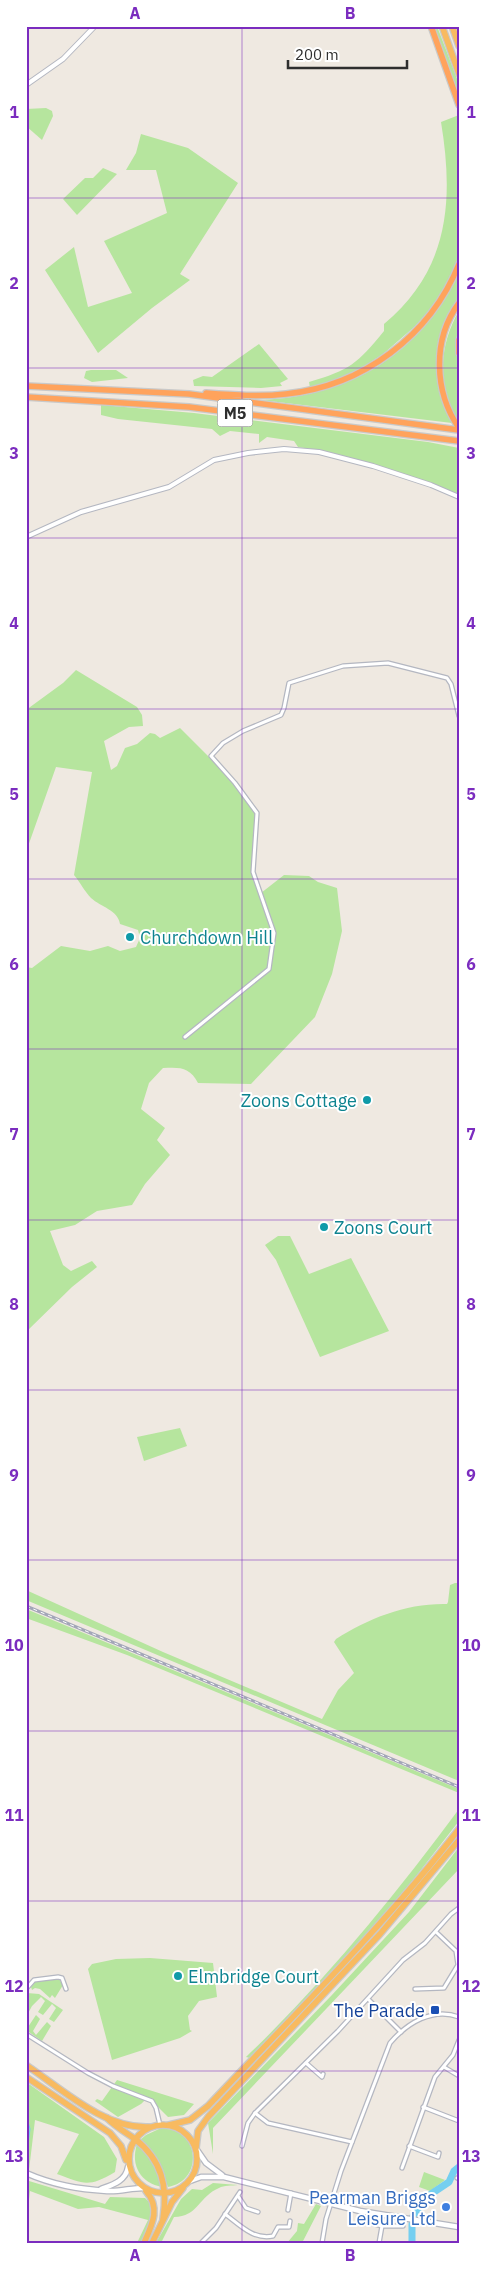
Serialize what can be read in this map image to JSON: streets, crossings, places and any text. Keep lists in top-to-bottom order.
{
  "streets": {
    "highway": ["M5"]
  },
  "places": {
    "other": [
      "Churchdown Hill",
      "Zoons Cottage",
      "Zoons Court",
      "Elmbridge Court",
      "Pearman Briggs Leisure Ltd"
    ],
    "transit": ["The Parade"]
  },
  "scale_bar": "200 m",
  "grid": {
    "columns": ["A", "B"],
    "rows": [
      "1",
      "2",
      "3",
      "4",
      "5",
      "6",
      "7",
      "8",
      "9",
      "10",
      "11",
      "12",
      "13"
    ]
  }
}
